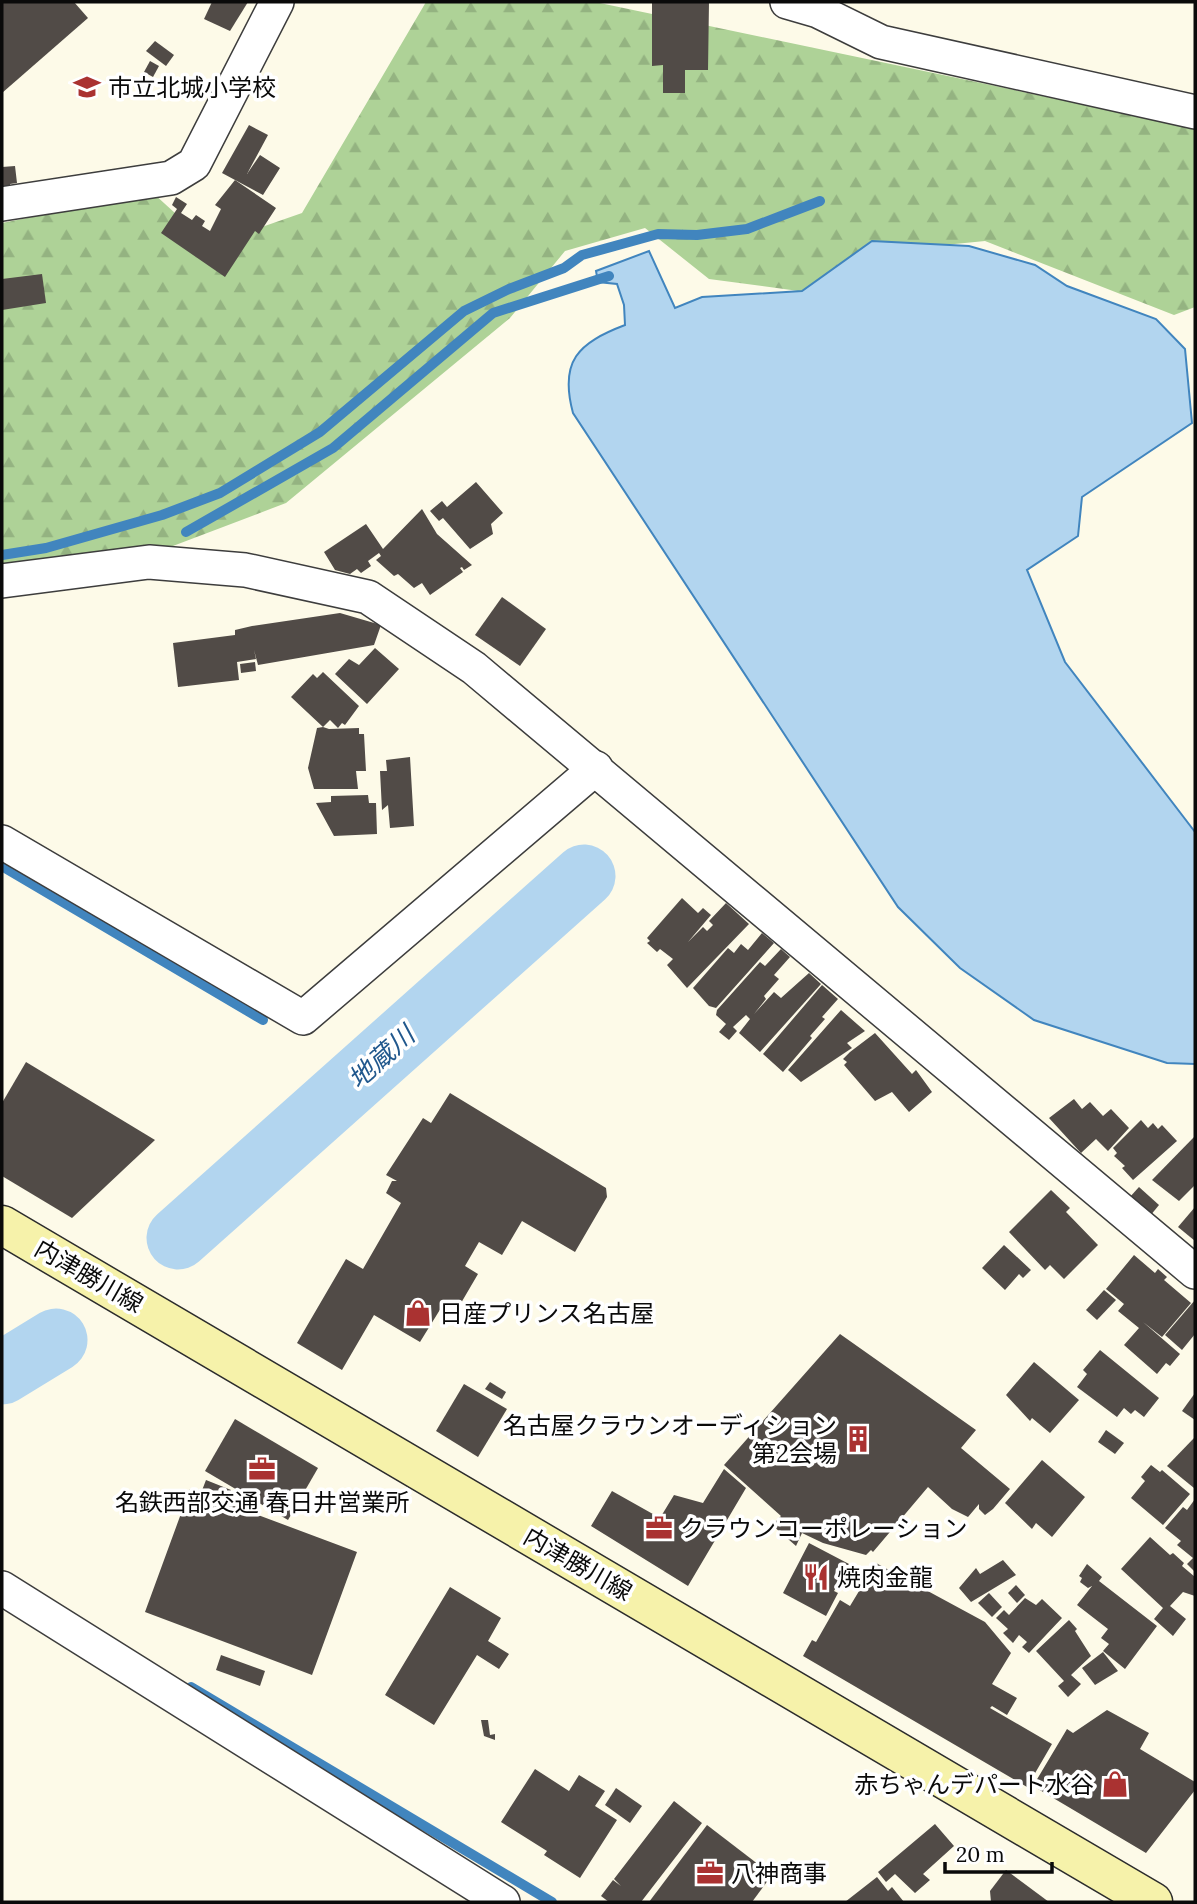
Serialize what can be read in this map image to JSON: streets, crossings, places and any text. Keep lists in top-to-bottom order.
{
  "streets": {
    "main road": ["内津勝川線"]
  },
  "water": ["地蔵川"],
  "places": {
    "school or university": ["市立北城小学校"],
    "shop": ["日産プリンス名古屋", "赤ちゃんデパート水谷"],
    "building": ["名古屋クラウンオーディション 第2会場"],
    "office": ["名鉄西部交通 春日井営業所", "クラウンコーポレーション", "八神商事"],
    "restaurant": ["焼肉金龍"]
  },
  "scale_bar": "20 m"
}
